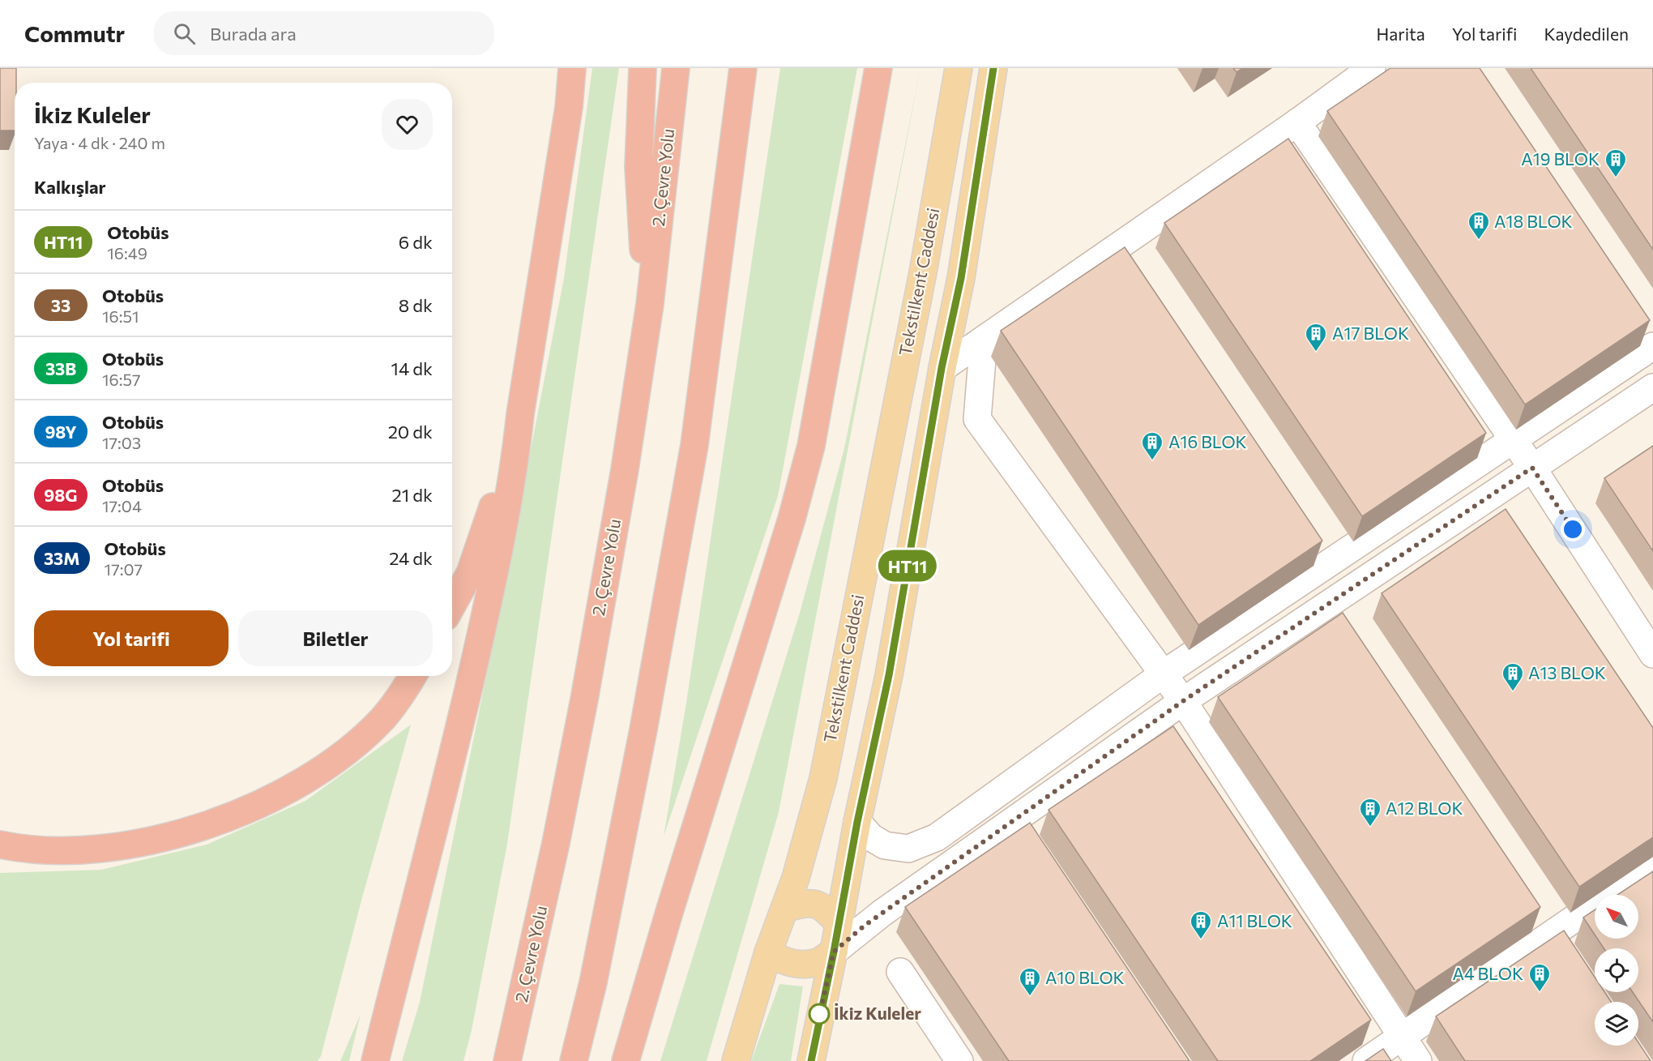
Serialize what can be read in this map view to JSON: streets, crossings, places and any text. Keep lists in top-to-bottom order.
{
  "streets": {
    "highway": ["2. Çevre Yolu"],
    "main road": ["Tekstilkent Caddesi"]
  },
  "places": {
    "building": [
      "A19 BLOK",
      "A18 BLOK",
      "A17 BLOK",
      "A16 BLOK",
      "A13 BLOK",
      "A12 BLOK",
      "A11 BLOK",
      "A4 BLOK",
      "A10 BLOK"
    ],
    "other": ["İkiz Kuleler"]
  },
  "lines": ["bus line HT11"],
  "north": "top left",
  "page": {
    "header": "Commutr",
    "search": "Burada ara",
    "nav": ["Harita", "Yol tarifi", "Kaydedilen"],
    "on_map": "HT11",
    "heading": [
      ["İkiz Kuleler", "Yaya · 4 dk · 240 m"],
      "Kalkışlar"
    ],
    "list": [
      {
        "mark": "HT11",
        "name": "Otobüs",
        "note": "16:49",
        "value": "6 dk"
      },
      {
        "mark": "33",
        "name": "Otobüs",
        "note": "16:51",
        "value": "8 dk"
      },
      {
        "mark": "33B",
        "name": "Otobüs",
        "note": "16:57",
        "value": "14 dk"
      },
      {
        "mark": "98Y",
        "name": "Otobüs",
        "note": "17:03",
        "value": "20 dk"
      },
      {
        "mark": "98G",
        "name": "Otobüs",
        "note": "17:04",
        "value": "21 dk"
      },
      {
        "mark": "33M",
        "name": "Otobüs",
        "note": "17:07",
        "value": "24 dk"
      }
    ],
    "buttons": ["Yol tarifi", "Biletler"]
  }
}
